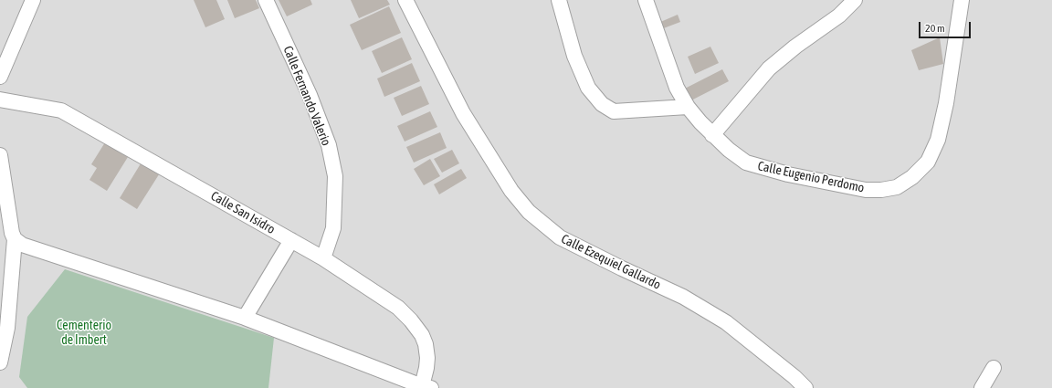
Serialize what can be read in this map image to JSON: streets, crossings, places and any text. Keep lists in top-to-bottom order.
{
  "streets": {
    "street": [
      "Calle Fernando Valerio",
      "Calle Eugenio Perdomo",
      "Calle San Isidro",
      "Calle Ezequiel Gallardo"
    ]
  },
  "crossings": [
    ["Calle Fernando Valerio", "Calle San Isidro"]
  ],
  "parks": ["Cementerio de Imbert"],
  "scale_bar": "20 m"
}
